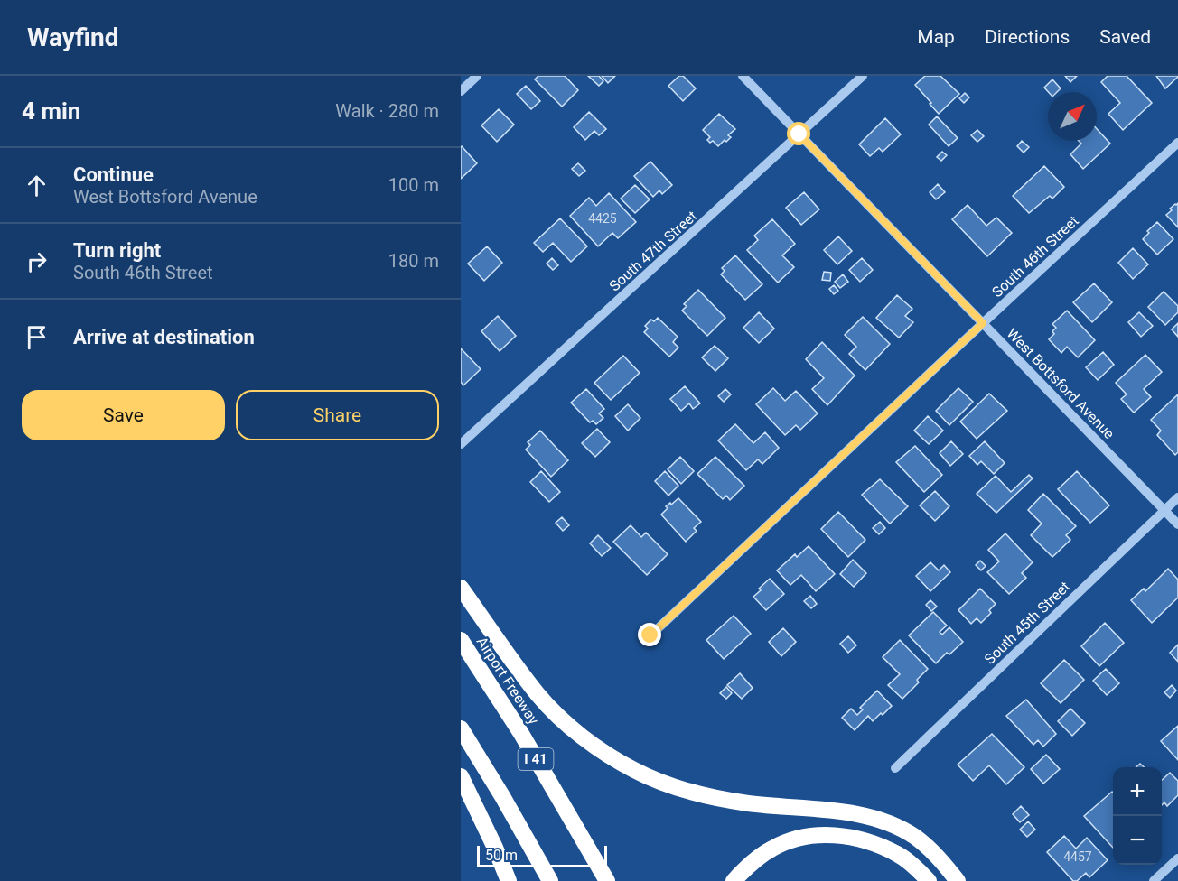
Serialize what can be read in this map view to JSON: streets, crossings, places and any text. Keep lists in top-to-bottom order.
{
  "streets": {
    "highway": ["Airport Freeway", "I 41"],
    "street": [
      "South 47th Street",
      "South 46th Street",
      "West Bottsford Avenue",
      "South 45th Street"
    ]
  },
  "crossings": [
    ["South 47th Street", "West Bottsford Avenue"],
    ["South 46th Street", "West Bottsford Avenue"],
    ["West Bottsford Avenue", "South 45th Street"]
  ],
  "house_numbers": ["4425", "4457"],
  "scale_bar": "50 m",
  "north": "top right",
  "page": {
    "header": "Wayfind",
    "nav": ["Map", "Directions", "Saved"],
    "heading": ["4 min", "Walk · 280 m"],
    "list": [
      ["Continue", "West Bottsford Avenue", "100 m"],
      ["Turn right", "South 46th Street", "180 m"],
      "Arrive at destination"
    ],
    "buttons": ["Save", "Share"],
    "map_buttons": ["+", "−"],
    "scale": "50 m"
  }
}
